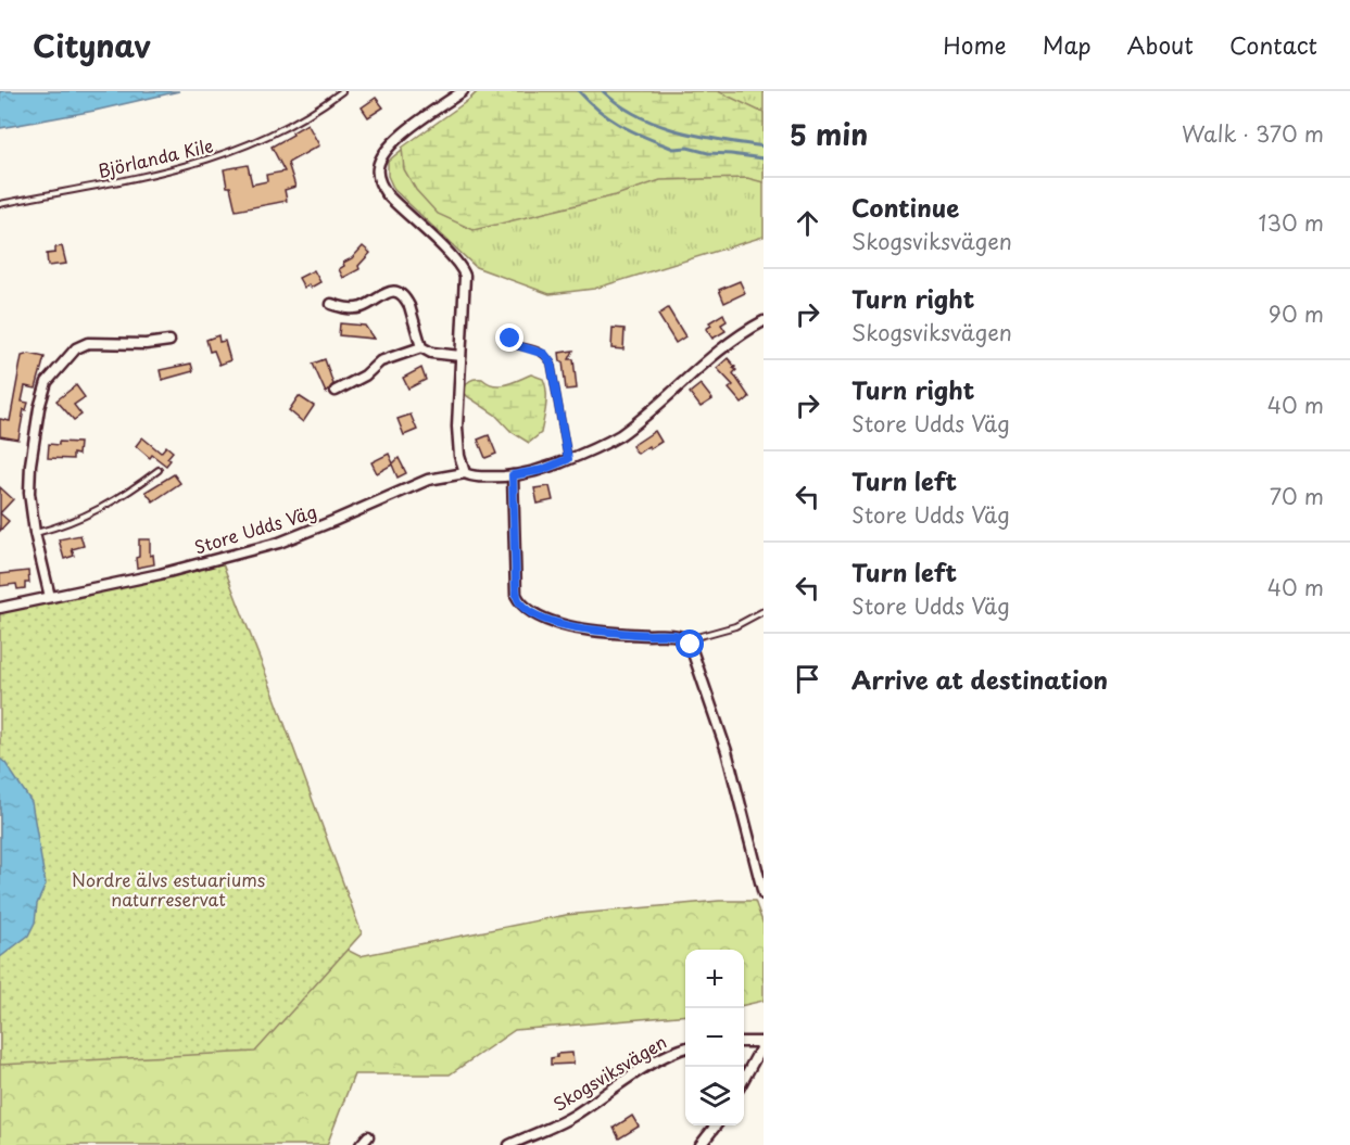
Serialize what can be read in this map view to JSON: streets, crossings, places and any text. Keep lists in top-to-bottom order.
{
  "streets": {
    "street": ["Store Udds Väg", "Skogsviksvägen"],
    "lane": ["Björlanda Kile"]
  },
  "parks": ["Nordre älvs estuariums naturreservat"],
  "page": {
    "header": "Citynav",
    "nav": [
      "Home",
      "Map",
      "About",
      "Contact"
    ],
    "heading": ["5 min", "Walk · 370 m"],
    "list": [
      ["Continue", "Skogsviksvägen", "130 m"],
      ["Turn right", "Skogsviksvägen", "90 m"],
      ["Turn right", "Store Udds Väg", "40 m"],
      ["Turn left", "Store Udds Väg", "70 m"],
      ["Turn left", "Store Udds Väg", "40 m"],
      "Arrive at destination"
    ],
    "map_buttons": ["+", "−"]
  }
}
